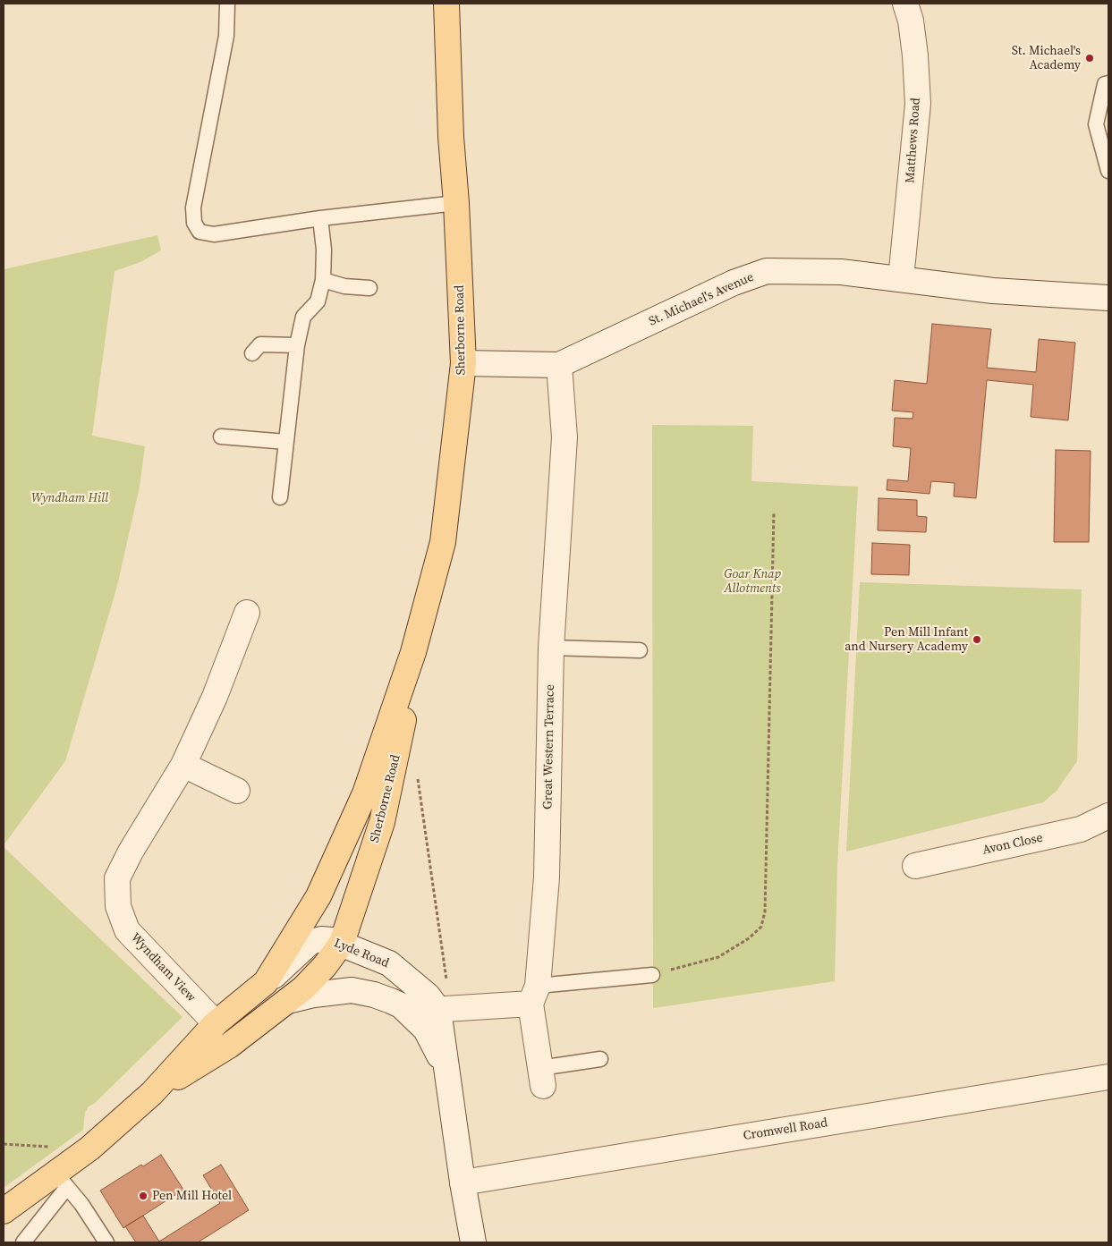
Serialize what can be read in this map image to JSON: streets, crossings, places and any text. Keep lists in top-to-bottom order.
{
  "streets": {
    "main road": ["Sherborne Road"],
    "street": [
      "Matthews Road",
      "St. Michael's Avenue",
      "Great Western Terrace",
      "Avon Close",
      "Lyde Road",
      "Wyndham View",
      "Cromwell Road"
    ]
  },
  "crossings": [
    ["Matthews Road", "St. Michael's Avenue"],
    ["St. Michael's Avenue", "Sherborne Road"],
    ["St. Michael's Avenue", "Great Western Terrace"],
    ["Sherborne Road", "Lyde Road"],
    ["Sherborne Road", "Wyndham View"],
    ["Lyde Road", "Cromwell Road"]
  ],
  "parks": ["Wyndham Hill", "Goar Knap Allotments"],
  "places": ["St. Michael's Academy", "Pen Mill Infant and Nursery Academy", "Pen Mill Hotel"]
}
